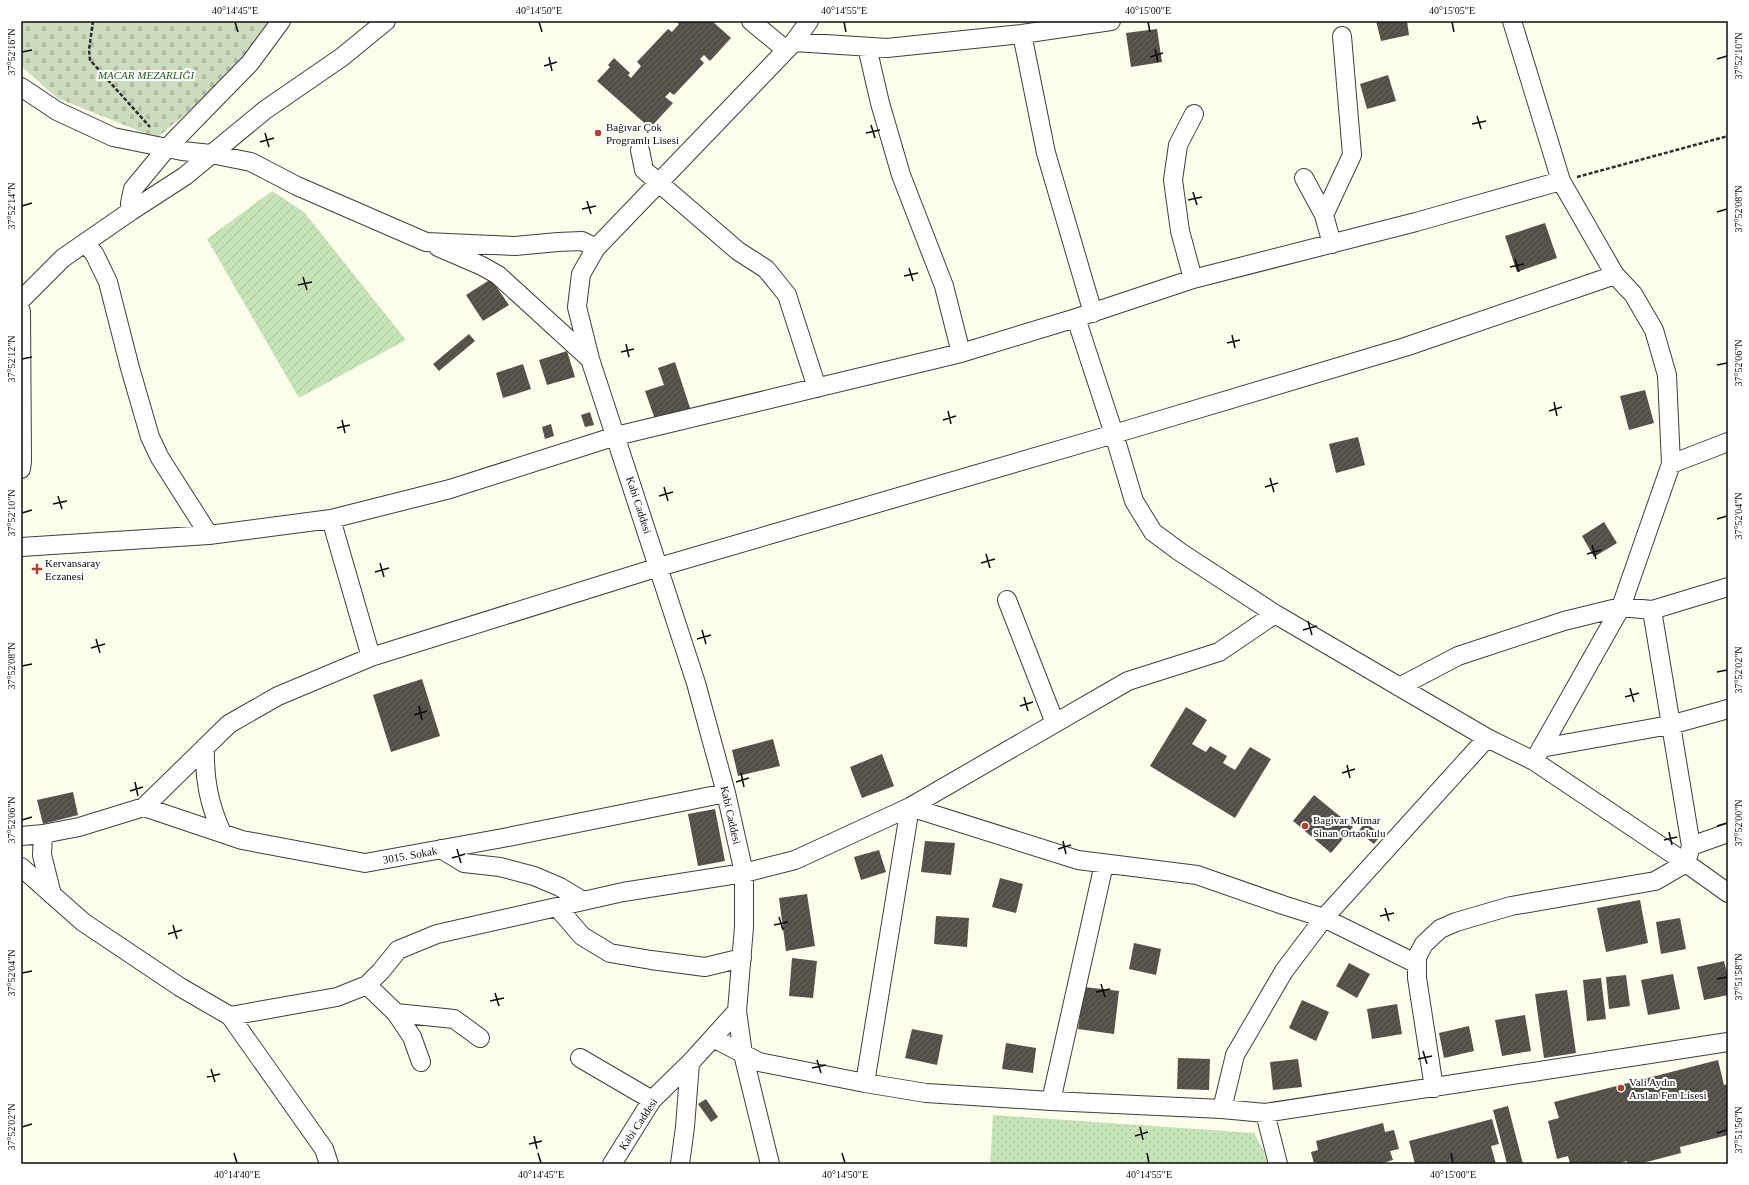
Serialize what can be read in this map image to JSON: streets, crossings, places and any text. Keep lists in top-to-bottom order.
{
  "streets": {
    "street": ["Kabi Caddesi", "3015. Sokak"]
  },
  "crossings": [
    ["Kabi Caddesi", "3015. Sokak"]
  ],
  "parks": ["MACAR MEZARLIĞI"],
  "places": {
    "other": ["Bağıvar Çok Programlı Lisesi", "Bagivar Mimar Sinan Ortaokulu", "Vali Aydın Arslan Fen Lisesi"],
    "health": ["Kervansaray Eczanesi"]
  },
  "coordinates": [
    "40°14'45\"E",
    "40°14'50\"E",
    "40°14'55\"E",
    "40°15'00\"E",
    "40°15'05\"E",
    "37°52'16\"N",
    "37°52'10\"N",
    "37°52'14\"N",
    "37°52'08\"N",
    "37°52'12\"N",
    "37°52'06\"N",
    "37°52'04\"N",
    "37°52'02\"N",
    "37°52'00\"N",
    "37°51'58\"N",
    "37°51'56\"N",
    "40°14'40\"E"
  ]
}
